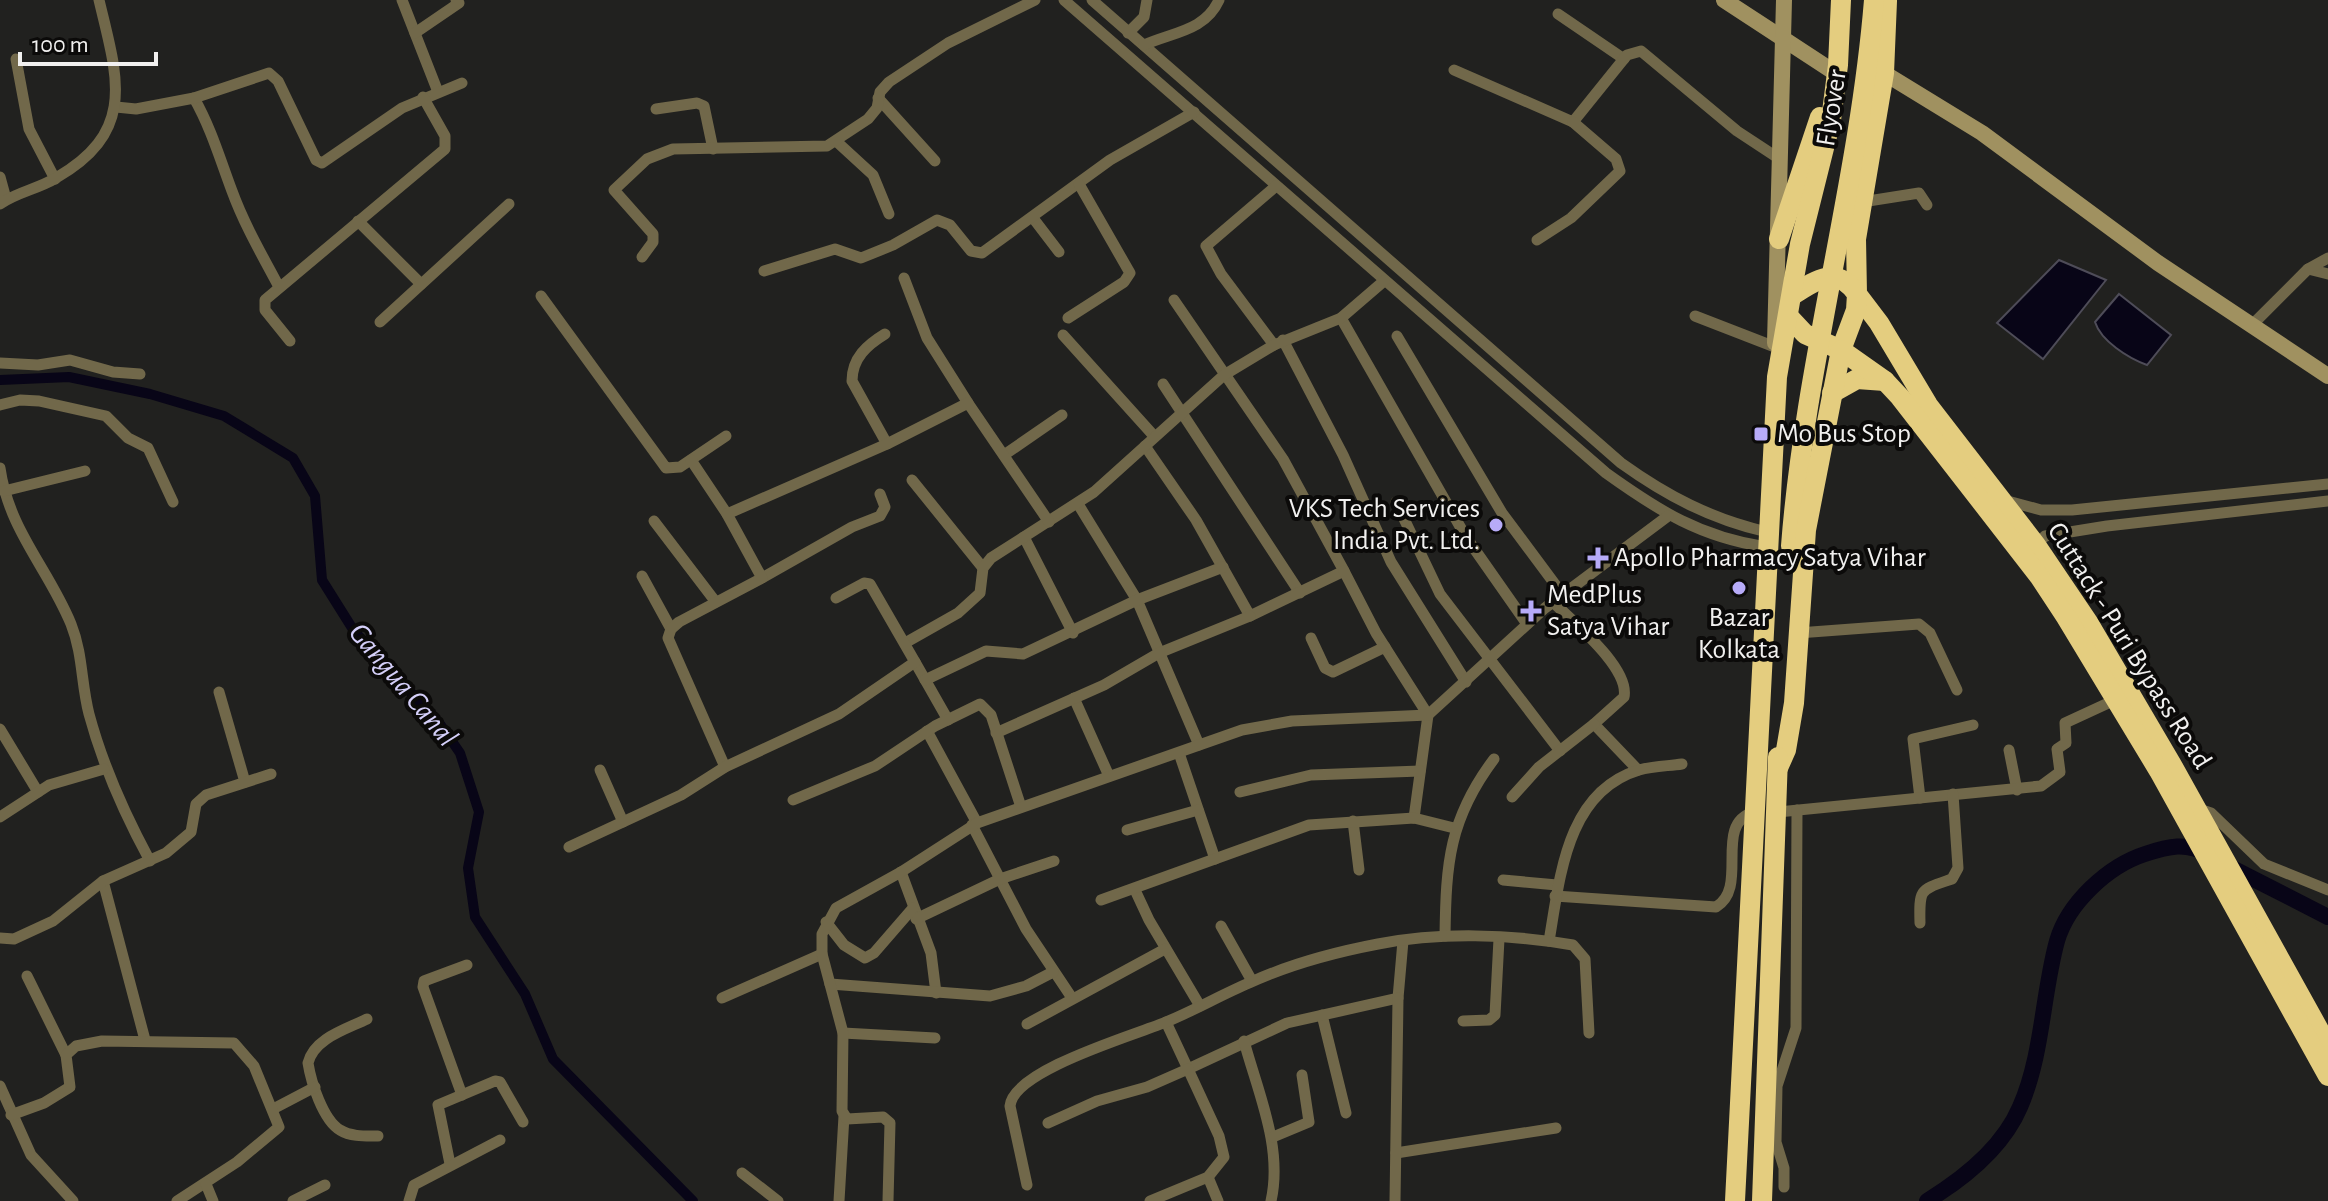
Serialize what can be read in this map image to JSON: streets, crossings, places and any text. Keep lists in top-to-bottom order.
{
  "streets": {
    "highway": ["Flyover", "Cuttack - Puri Bypass Road"]
  },
  "water": ["Gangua Canal"],
  "places": {
    "transit": ["Mo Bus Stop"],
    "other": ["VKS Tech Services India Pvt. Ltd.", "Bazar Kolkata"],
    "health": ["Apollo Pharmacy Satya Vihar", "MedPlus Satya Vihar"]
  },
  "scale_bar": "100 m"
}
